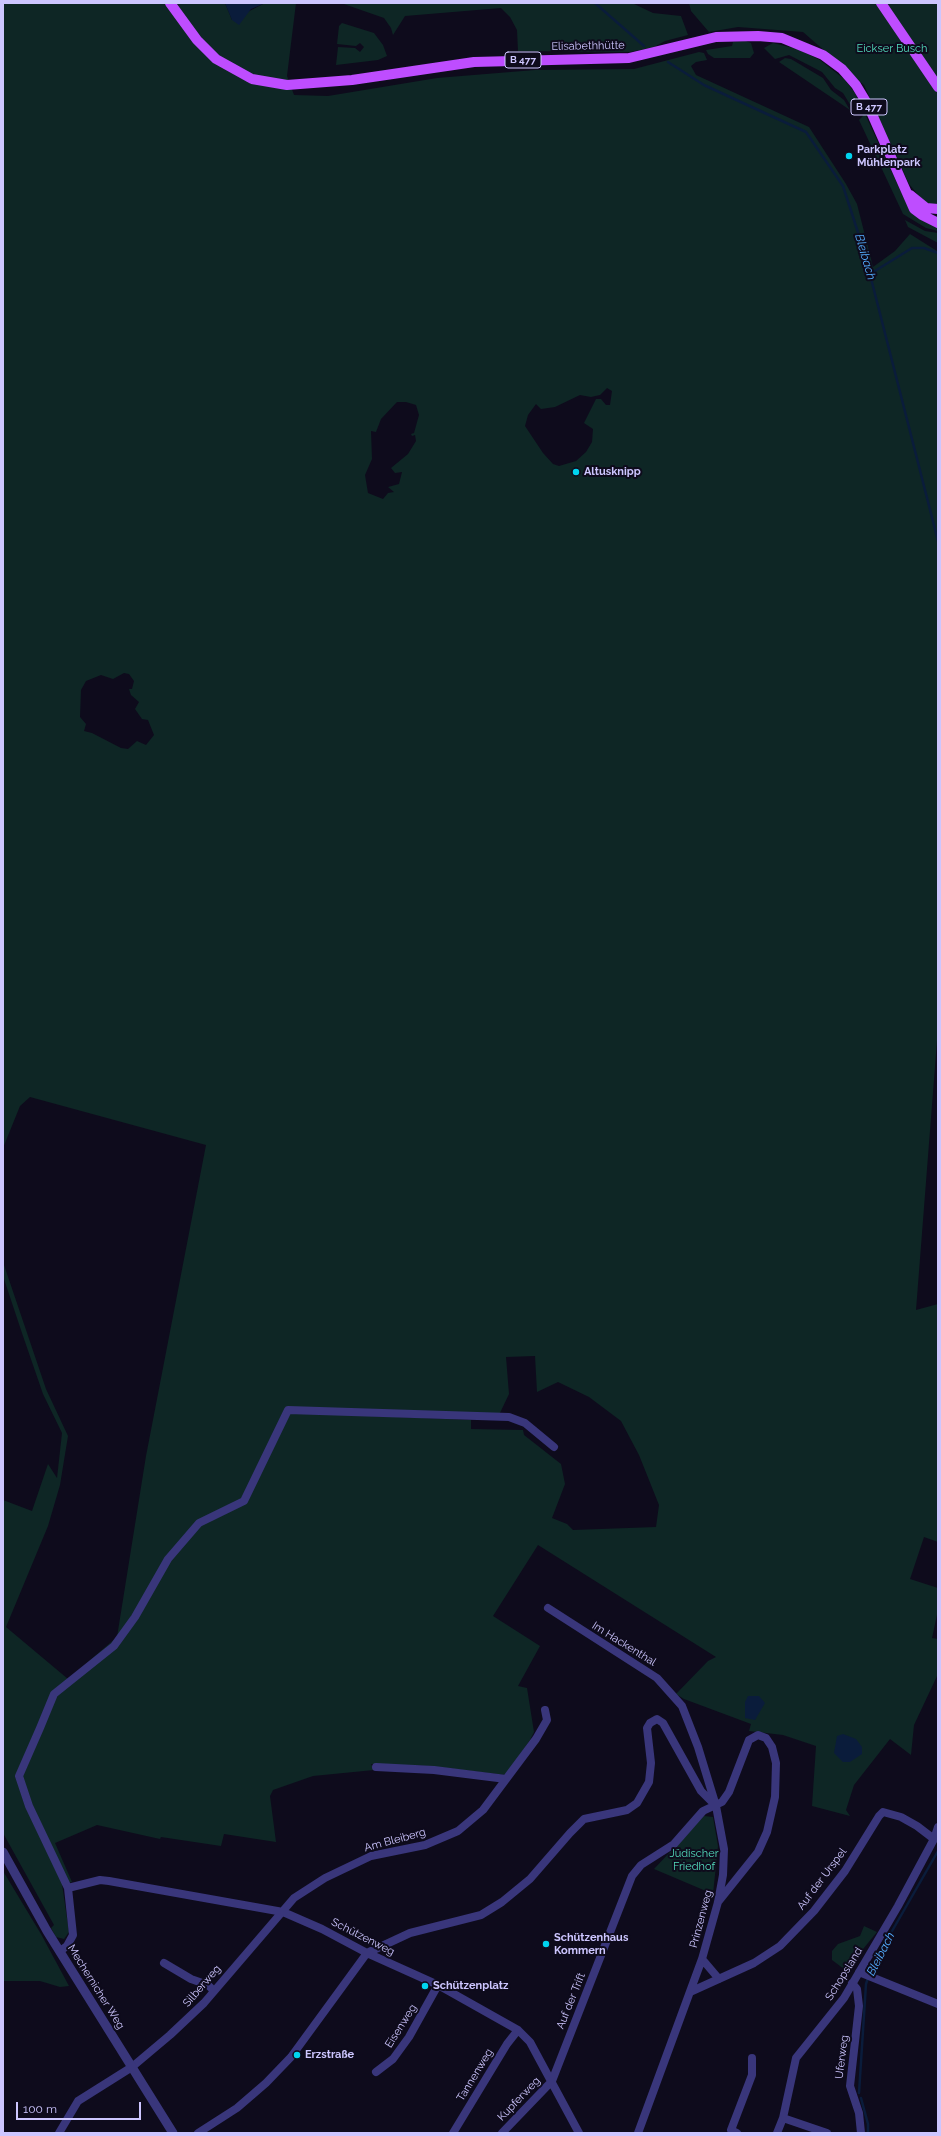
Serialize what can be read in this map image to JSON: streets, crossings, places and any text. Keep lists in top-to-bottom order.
{
  "streets": {
    "main road": ["Elisabethhütte", "B 477"],
    "street": [
      "Im Hackenthal",
      "Am Bleiberg",
      "Auf der Urspel",
      "Prinzenweg",
      "Schützenweg",
      "Schopsland",
      "Silberweg",
      "Mechernicher Weg",
      "Auf der Trift",
      "Eisenweg",
      "Uferweg",
      "Tannenweg",
      "Kupferweg"
    ]
  },
  "crossings": [
    ["Elisabethhütte", "B 477"],
    ["Im Hackenthal", "Prinzenweg"],
    ["Am Bleiberg", "Schützenweg"],
    ["Am Bleiberg", "Silberweg"],
    ["Auf der Urspel", "Prinzenweg"],
    ["Auf der Urspel", "Schopsland"],
    ["Prinzenweg", "Auf der Trift"],
    ["Schützenweg", "Silberweg"],
    ["Schützenweg", "Auf der Trift"],
    ["Schützenweg", "Eisenweg"],
    ["Schützenweg", "Tannenweg"],
    ["Schützenweg", "Kupferweg"],
    ["Schopsland", "Uferweg"],
    ["Silberweg", "Mechernicher Weg"],
    ["Auf der Trift", "Kupferweg"]
  ],
  "water": ["Bleibach"],
  "parks": ["Eickser Busch", "Jüdischer Friedhof"],
  "places": [
    "Parkplatz Mühlenpark",
    "Altusknipp",
    "Schützenhaus Kommern",
    "Schützenplatz",
    "Erzstraße"
  ],
  "scale_bar": "100 m"
}
